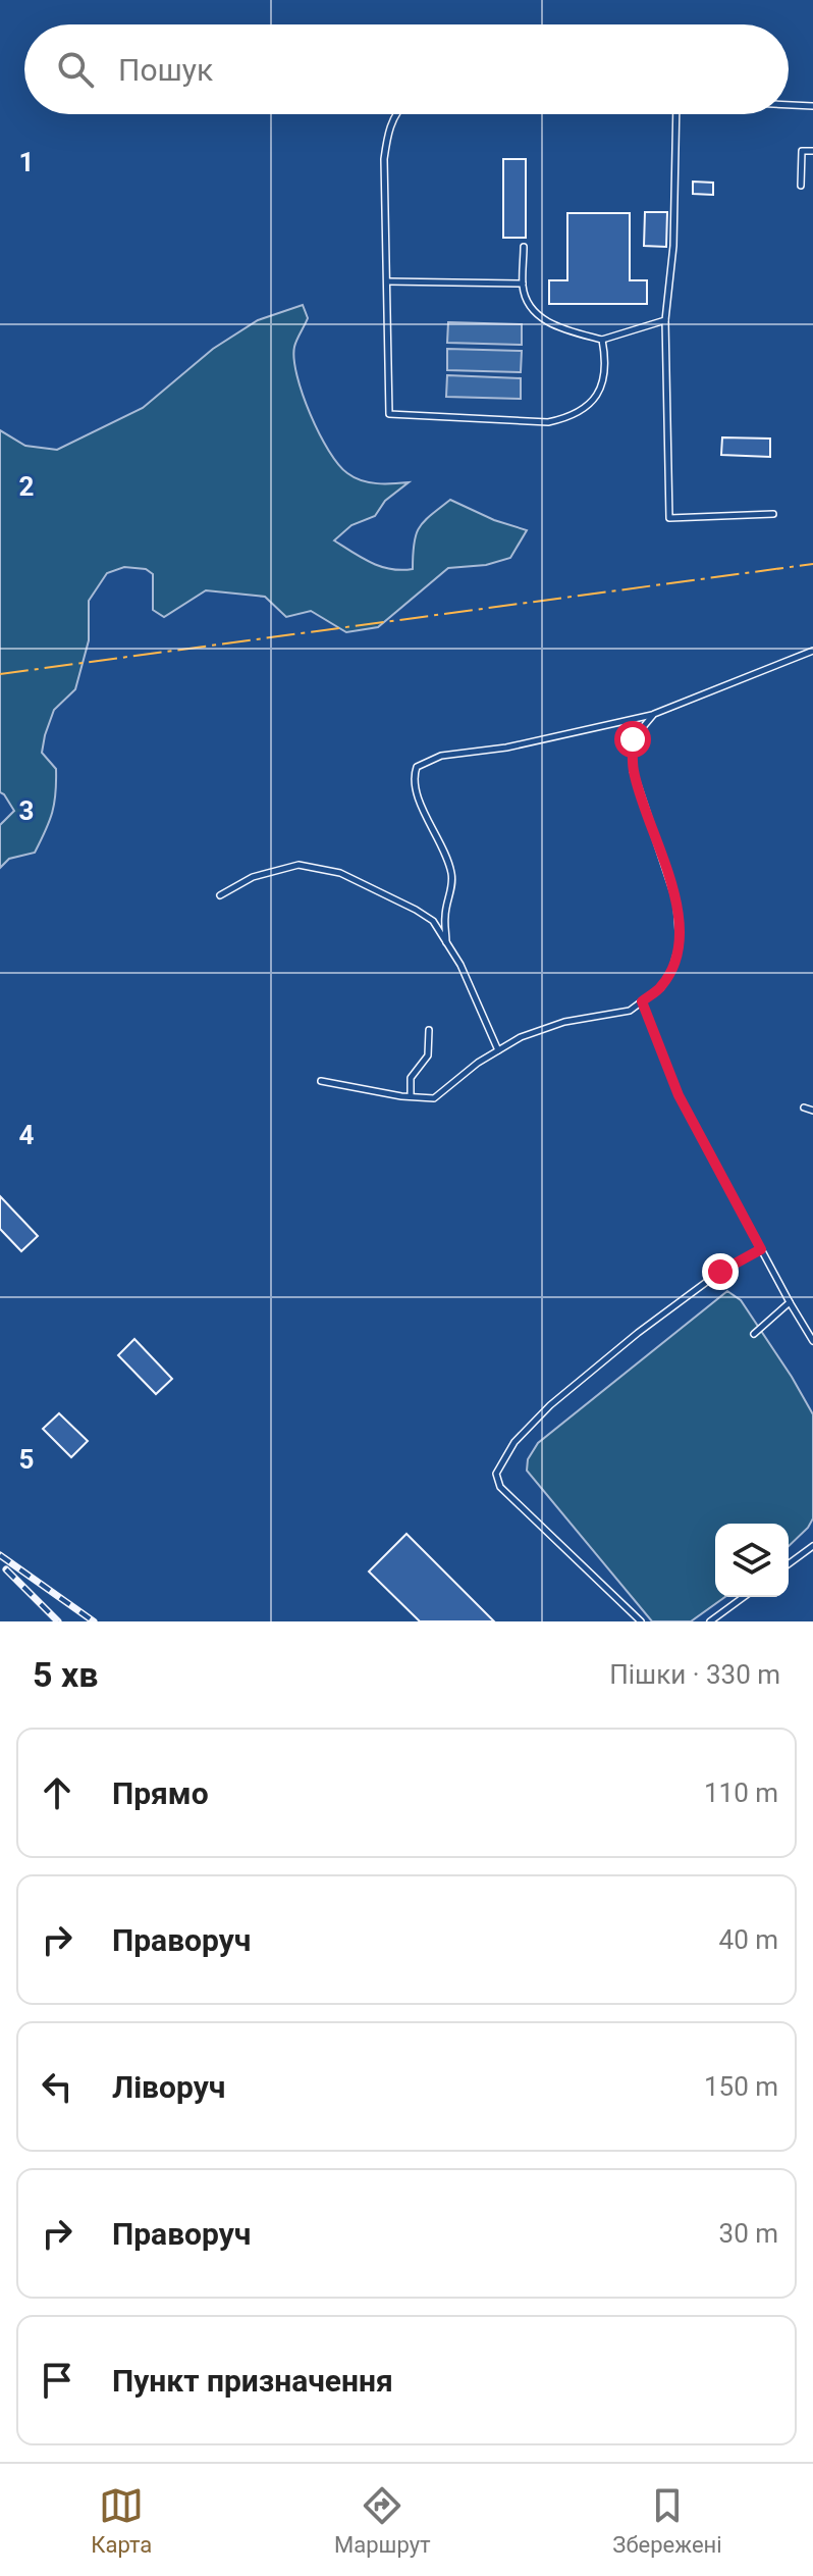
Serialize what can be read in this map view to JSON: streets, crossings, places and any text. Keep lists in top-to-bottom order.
{
  "page": {
    "search": "Пошук",
    "heading": ["5 хв", "Пішки · 330 m"],
    "list": [
      ["Прямо", "110 m"],
      ["Праворуч", "40 m"],
      ["Ліворуч", "150 m"],
      ["Праворуч", "30 m"],
      "Пункт призначення"
    ],
    "nav": ["Карта", "Маршрут", "Збережені"]
  },
  "grid": {
    "rows": [
      "1",
      "2",
      "3",
      "4",
      "5"
    ]
  }
}
